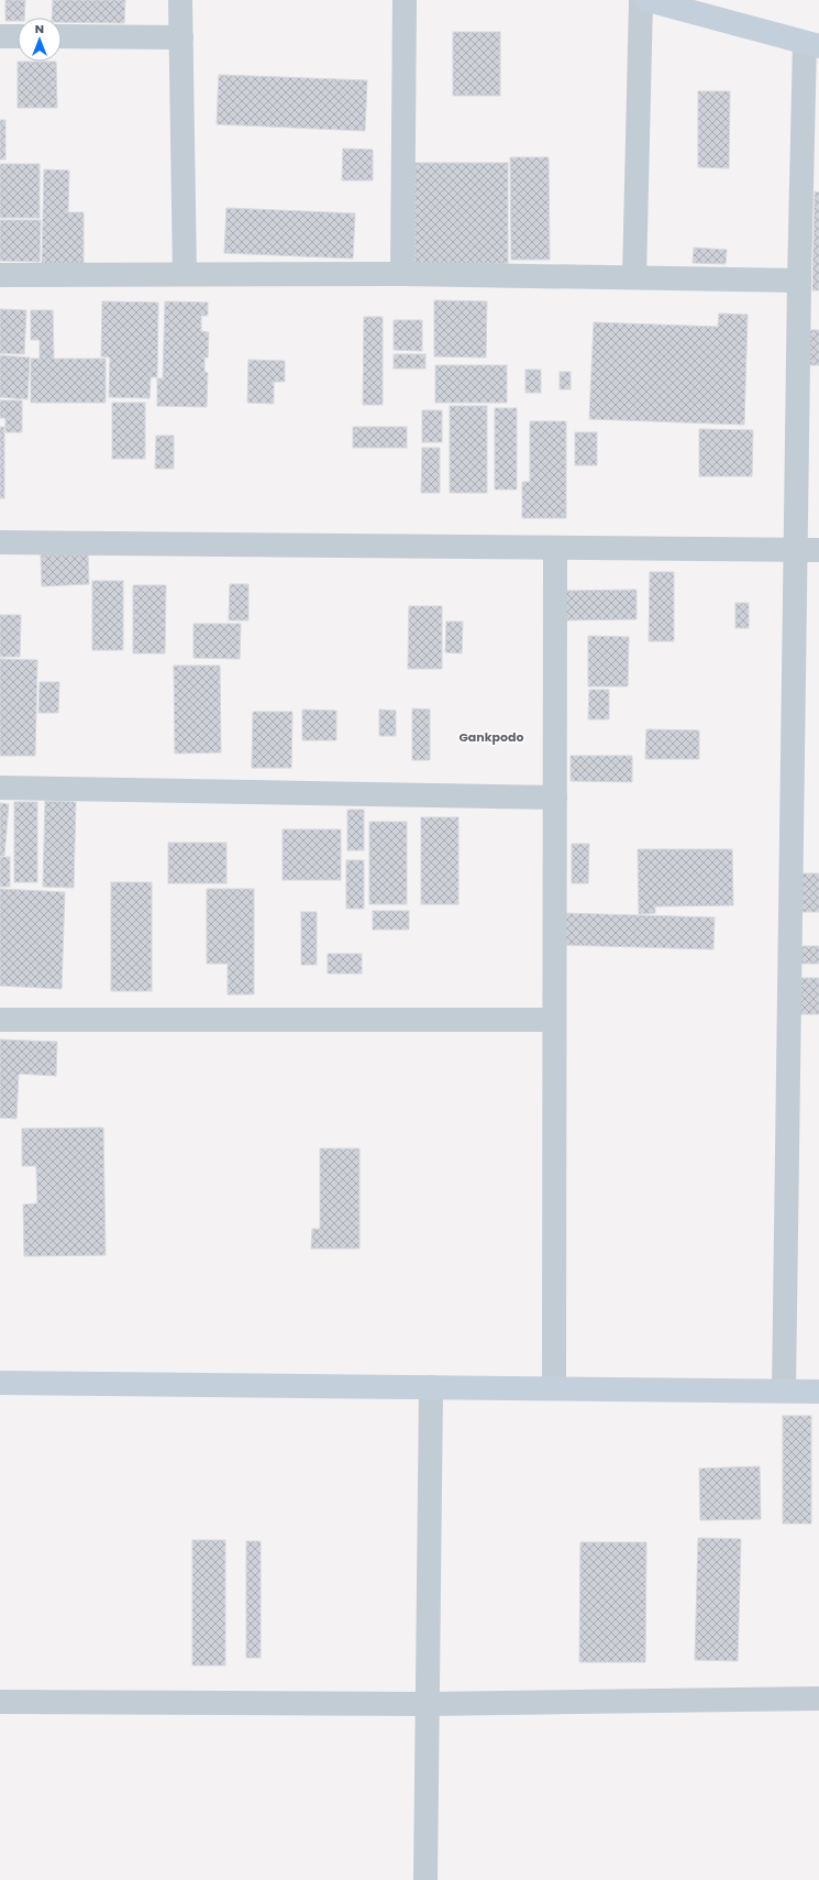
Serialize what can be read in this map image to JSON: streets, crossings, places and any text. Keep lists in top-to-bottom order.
{
  "districts": ["Gankpodo"],
  "north": "top"
}
